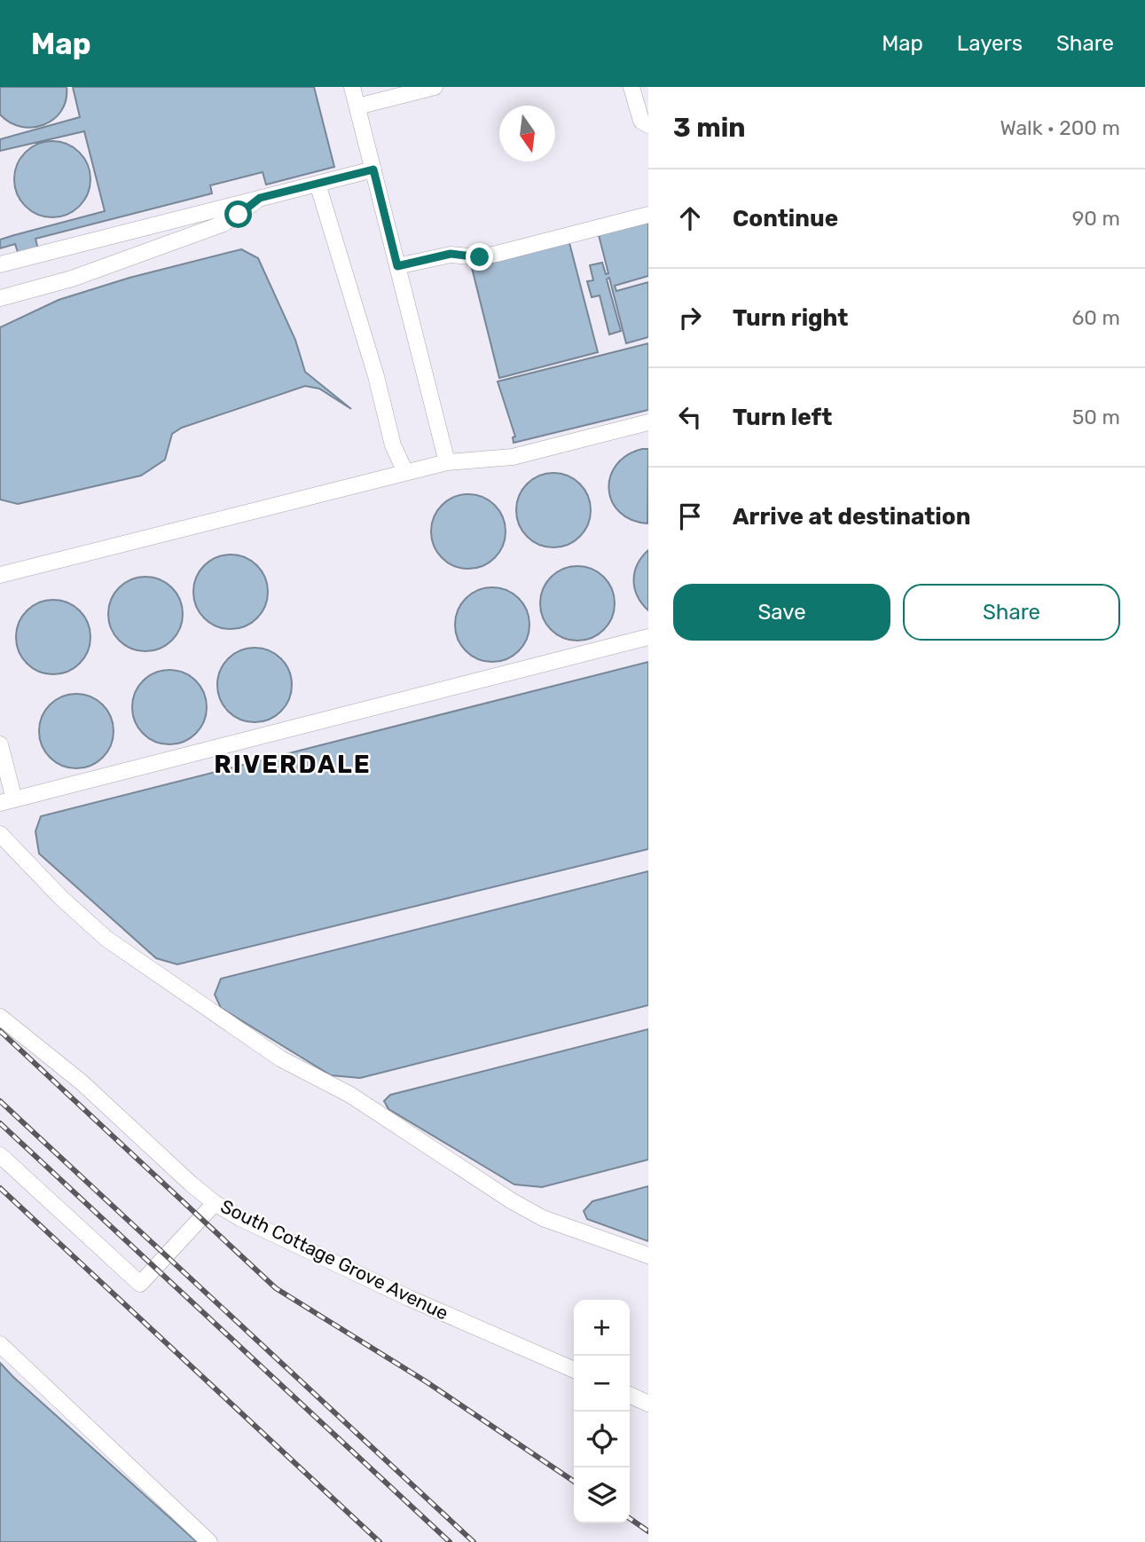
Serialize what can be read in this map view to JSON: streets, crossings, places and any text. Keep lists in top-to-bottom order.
{
  "streets": {
    "street": ["South Cottage Grove Avenue"]
  },
  "districts": ["RIVERDALE"],
  "north": "bottom",
  "page": {
    "header": "Map",
    "nav": ["Map", "Layers", "Share"],
    "heading": ["3 min", "Walk · 200 m"],
    "list": [
      ["Continue", "90 m"],
      ["Turn right", "60 m"],
      ["Turn left", "50 m"],
      "Arrive at destination"
    ],
    "buttons": ["Save", "Share"],
    "map_buttons": ["+", "−"]
  }
}
